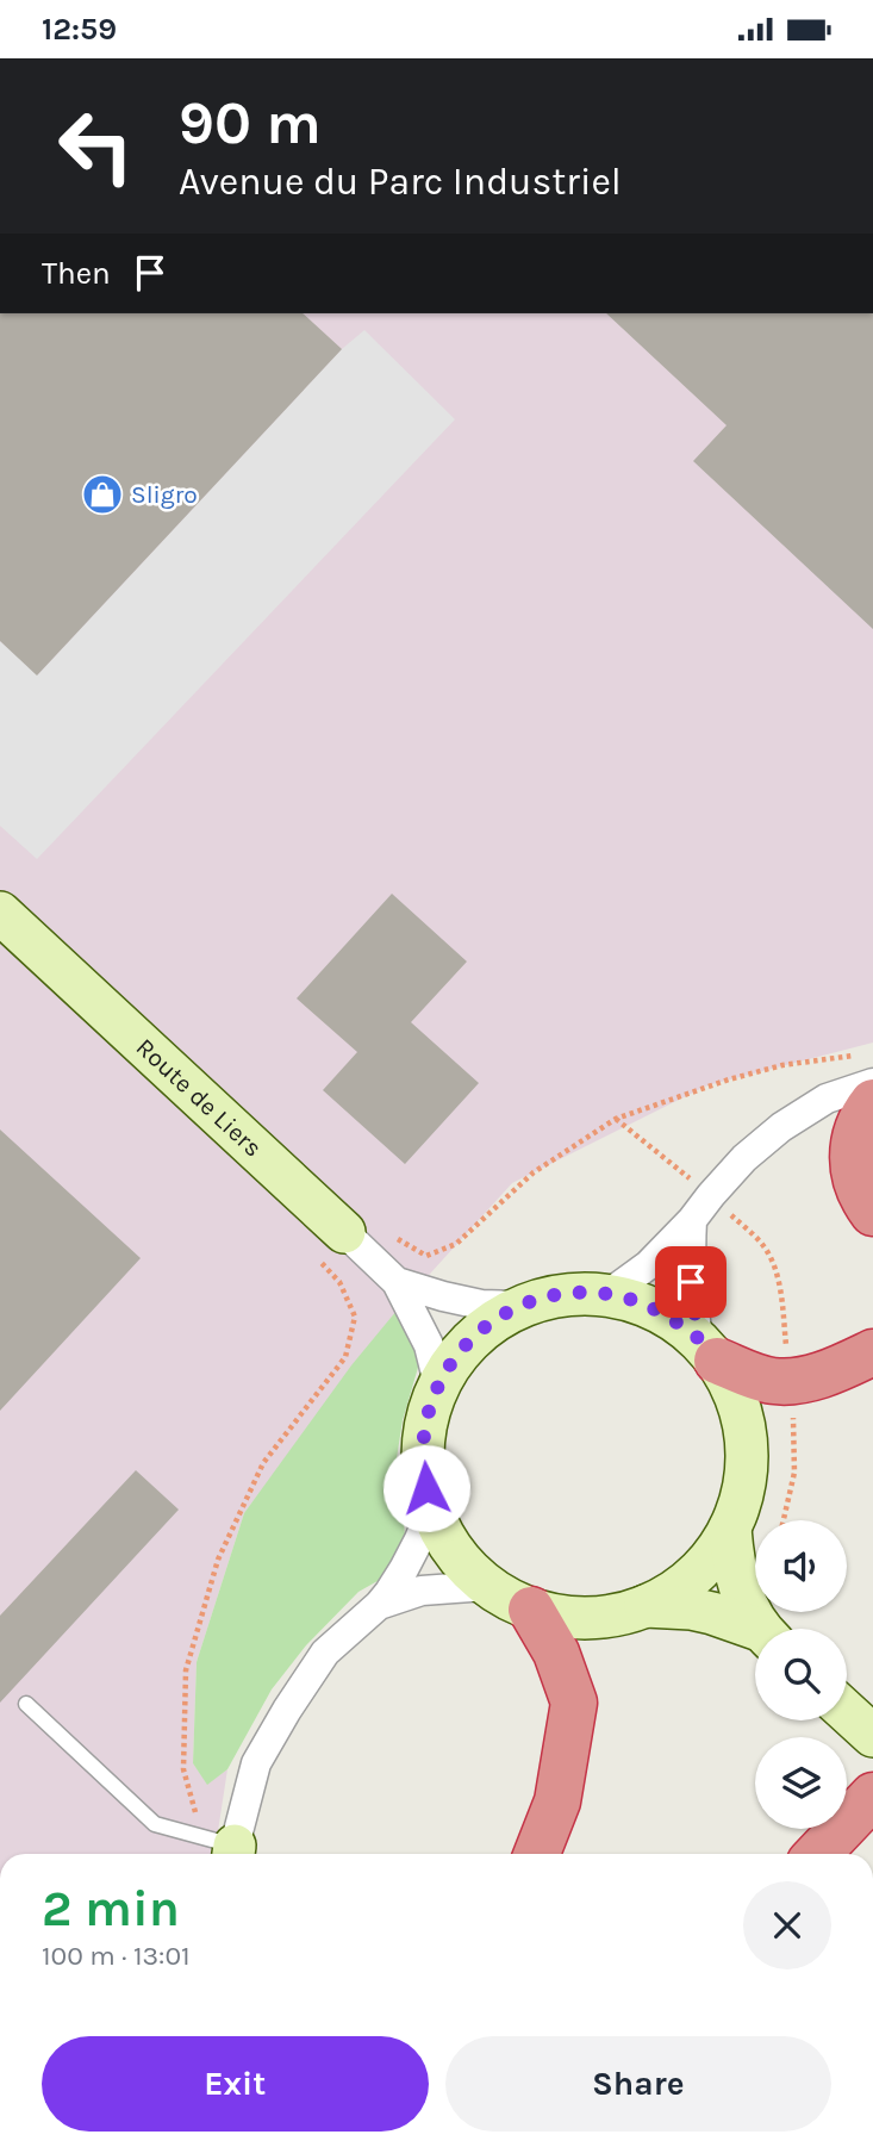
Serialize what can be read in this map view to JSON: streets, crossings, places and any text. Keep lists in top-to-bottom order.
{
  "streets": {
    "street": ["Route de Liers"]
  },
  "places": {
    "shop": ["Sligro"]
  },
  "page": {
    "status": "12:59",
    "turn": ["90 m", "Avenue du Parc Industriel"],
    "then": "Then",
    "heading": ["2 min", "100 m · 13:01"],
    "buttons": ["Exit", "Share"]
  }
}
